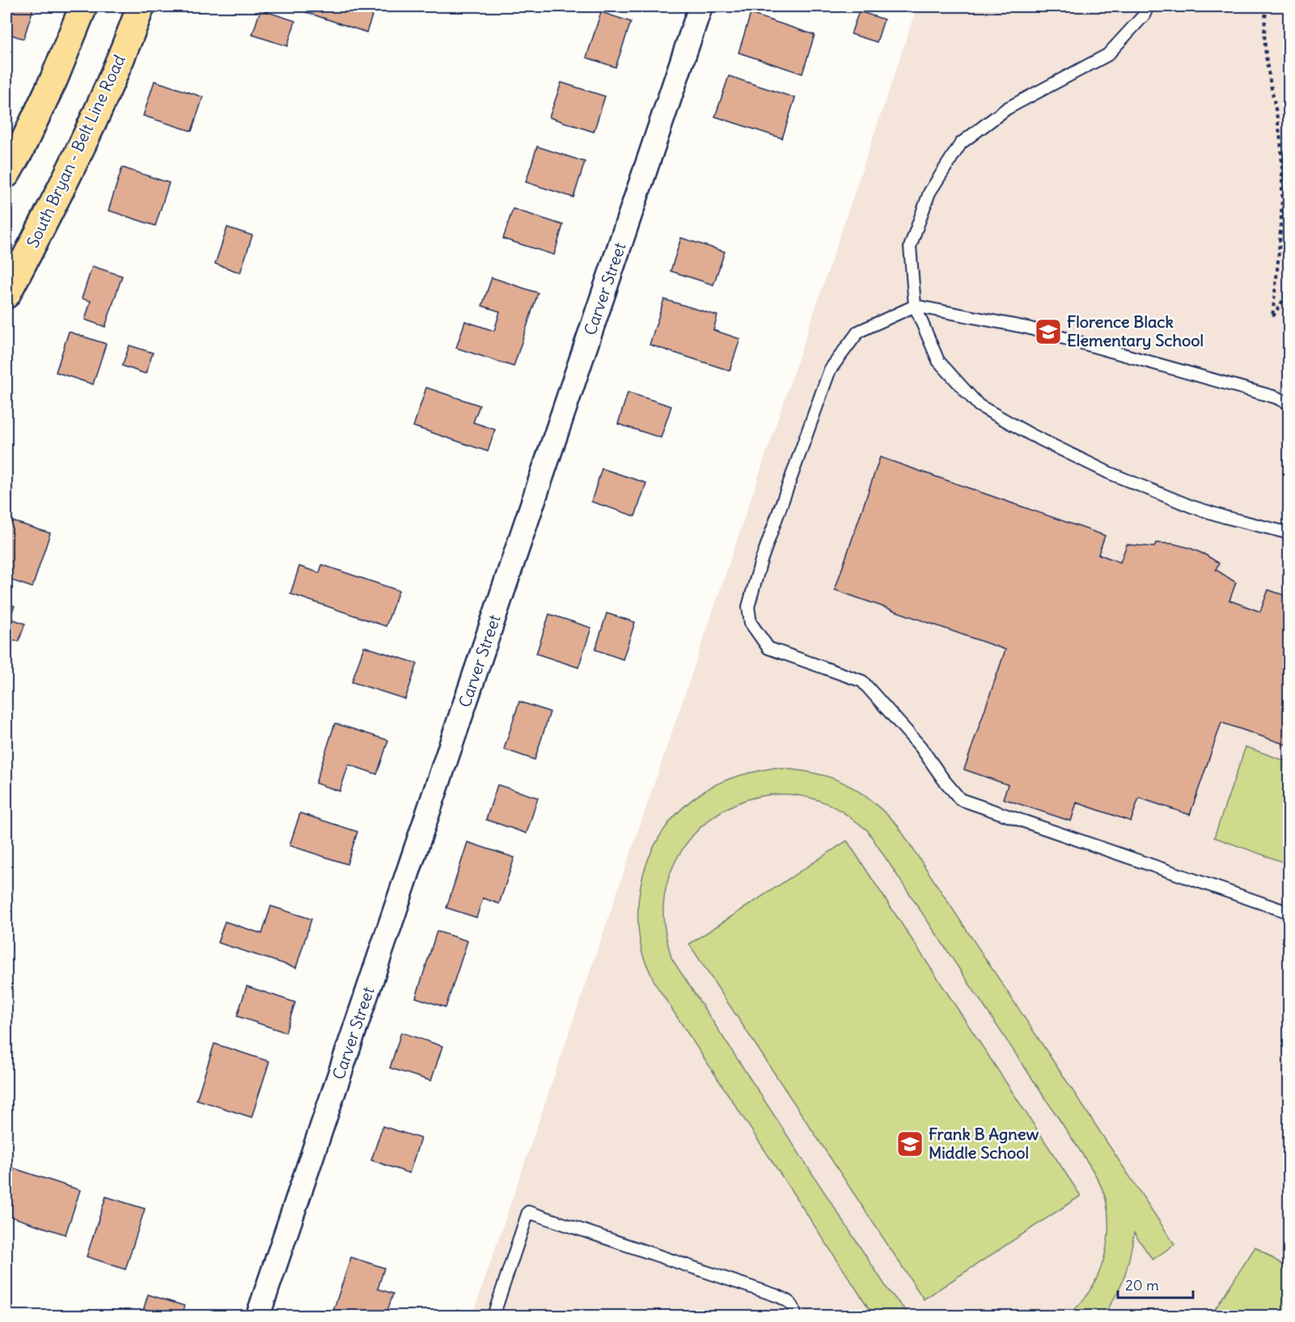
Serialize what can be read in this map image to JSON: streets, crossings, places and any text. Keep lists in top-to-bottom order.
{
  "streets": {
    "main road": ["South Bryan - Belt Line Road"],
    "street": ["Carver Street"]
  },
  "places": {
    "school or university": ["Florence Black Elementary School", "Frank B Agnew Middle School"]
  },
  "scale_bar": "20 m"
}
